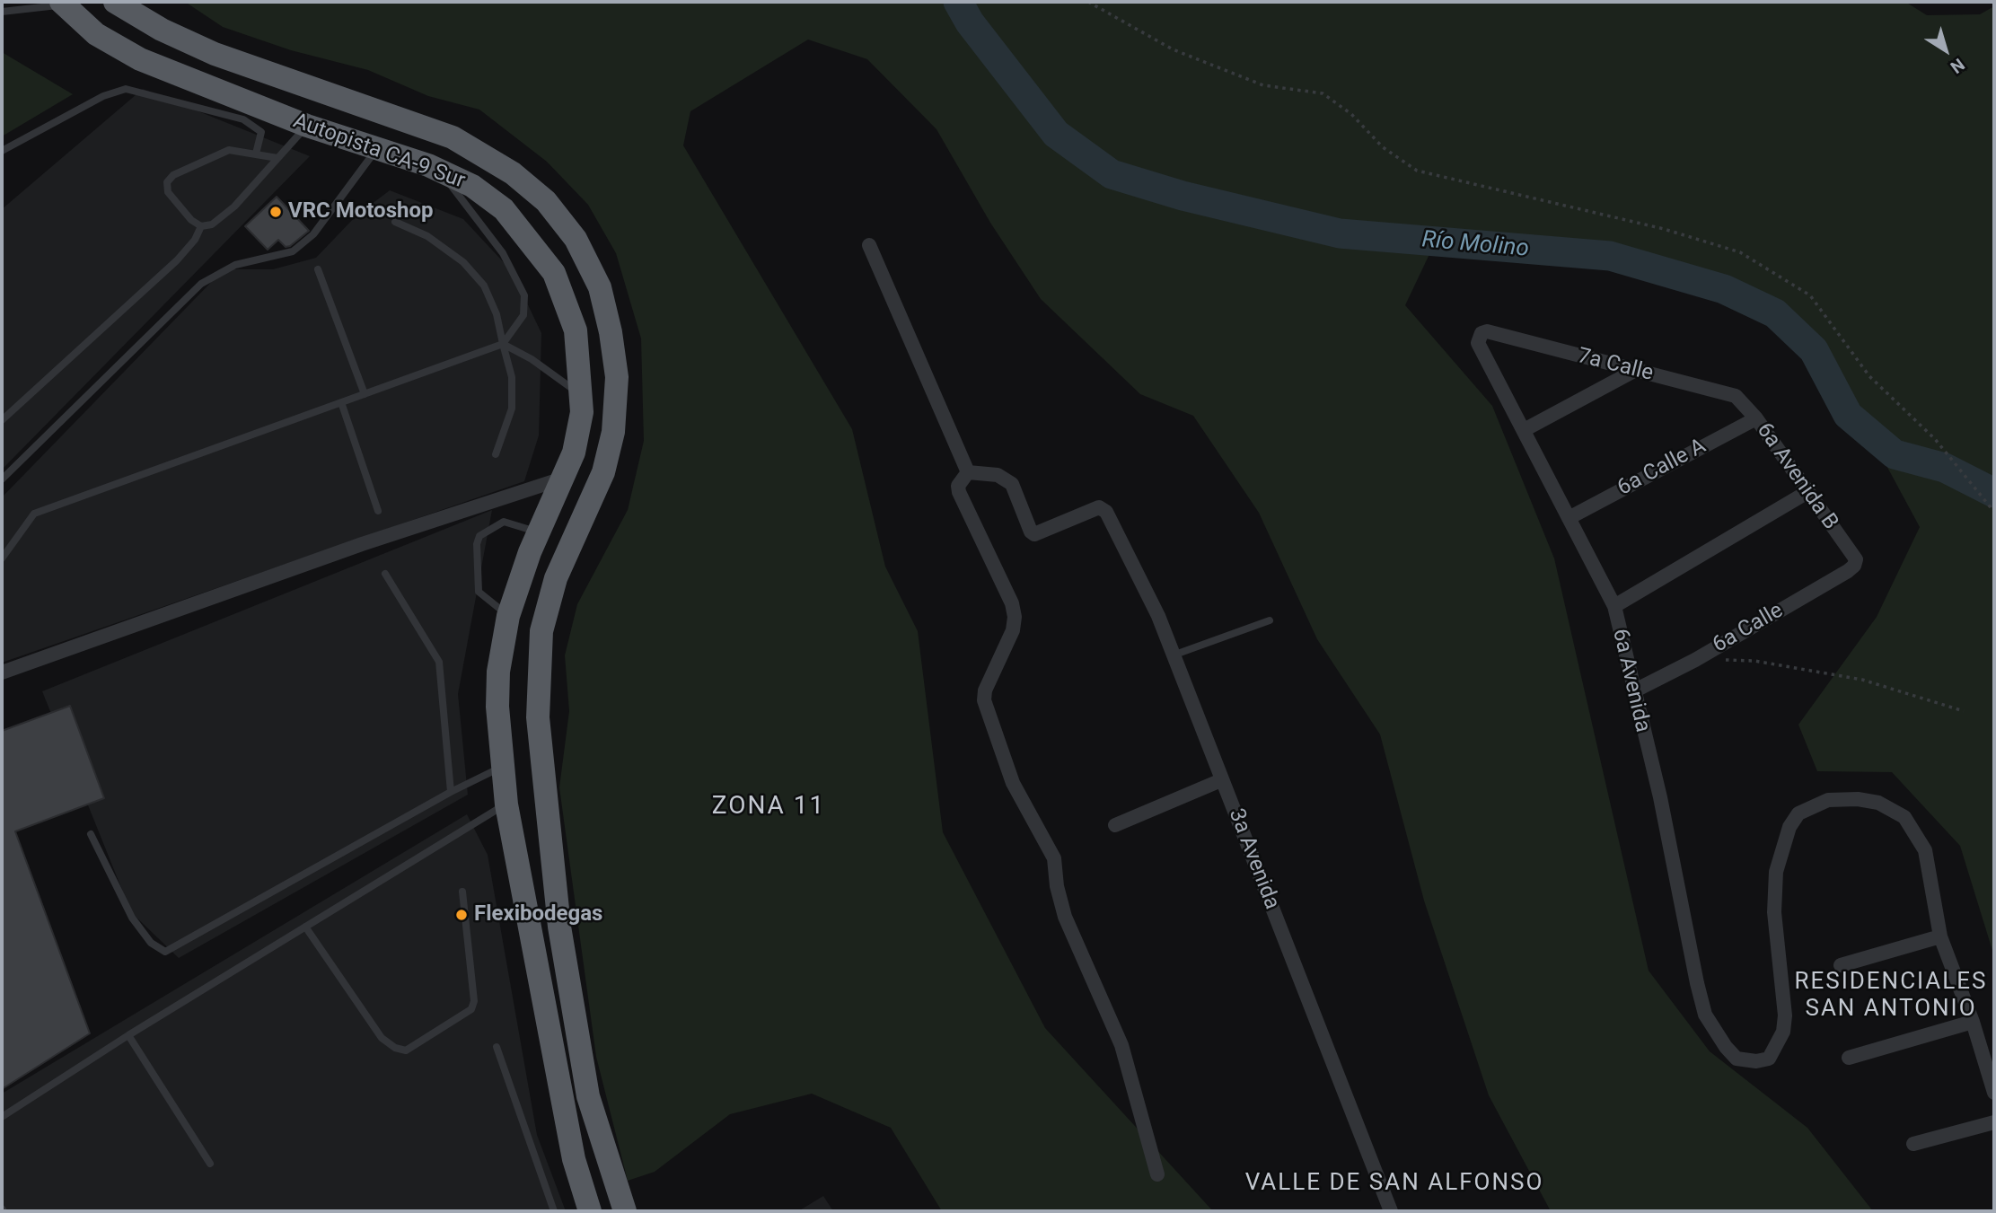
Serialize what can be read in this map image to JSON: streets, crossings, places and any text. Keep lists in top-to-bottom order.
{
  "streets": {
    "highway": ["Autopista CA-9 Sur"],
    "street": [
      "7a Calle",
      "6a Calle A",
      "6a Avenida B",
      "6a Calle",
      "6a Avenida",
      "3a Avenida"
    ]
  },
  "crossings": [
    ["7a Calle", "6a Avenida B"],
    ["7a Calle", "6a Avenida"],
    ["6a Calle A", "6a Avenida B"],
    ["6a Calle A", "6a Avenida"],
    ["6a Avenida B", "6a Calle"],
    ["6a Calle", "6a Avenida"]
  ],
  "districts": ["ZONA 11", "RESIDENCIALES SAN ANTONIO", "VALLE DE SAN ALFONSO"],
  "water": ["Río Molino"],
  "places": ["VRC Motoshop", "Flexibodegas"],
  "north": "bottom right"
}
